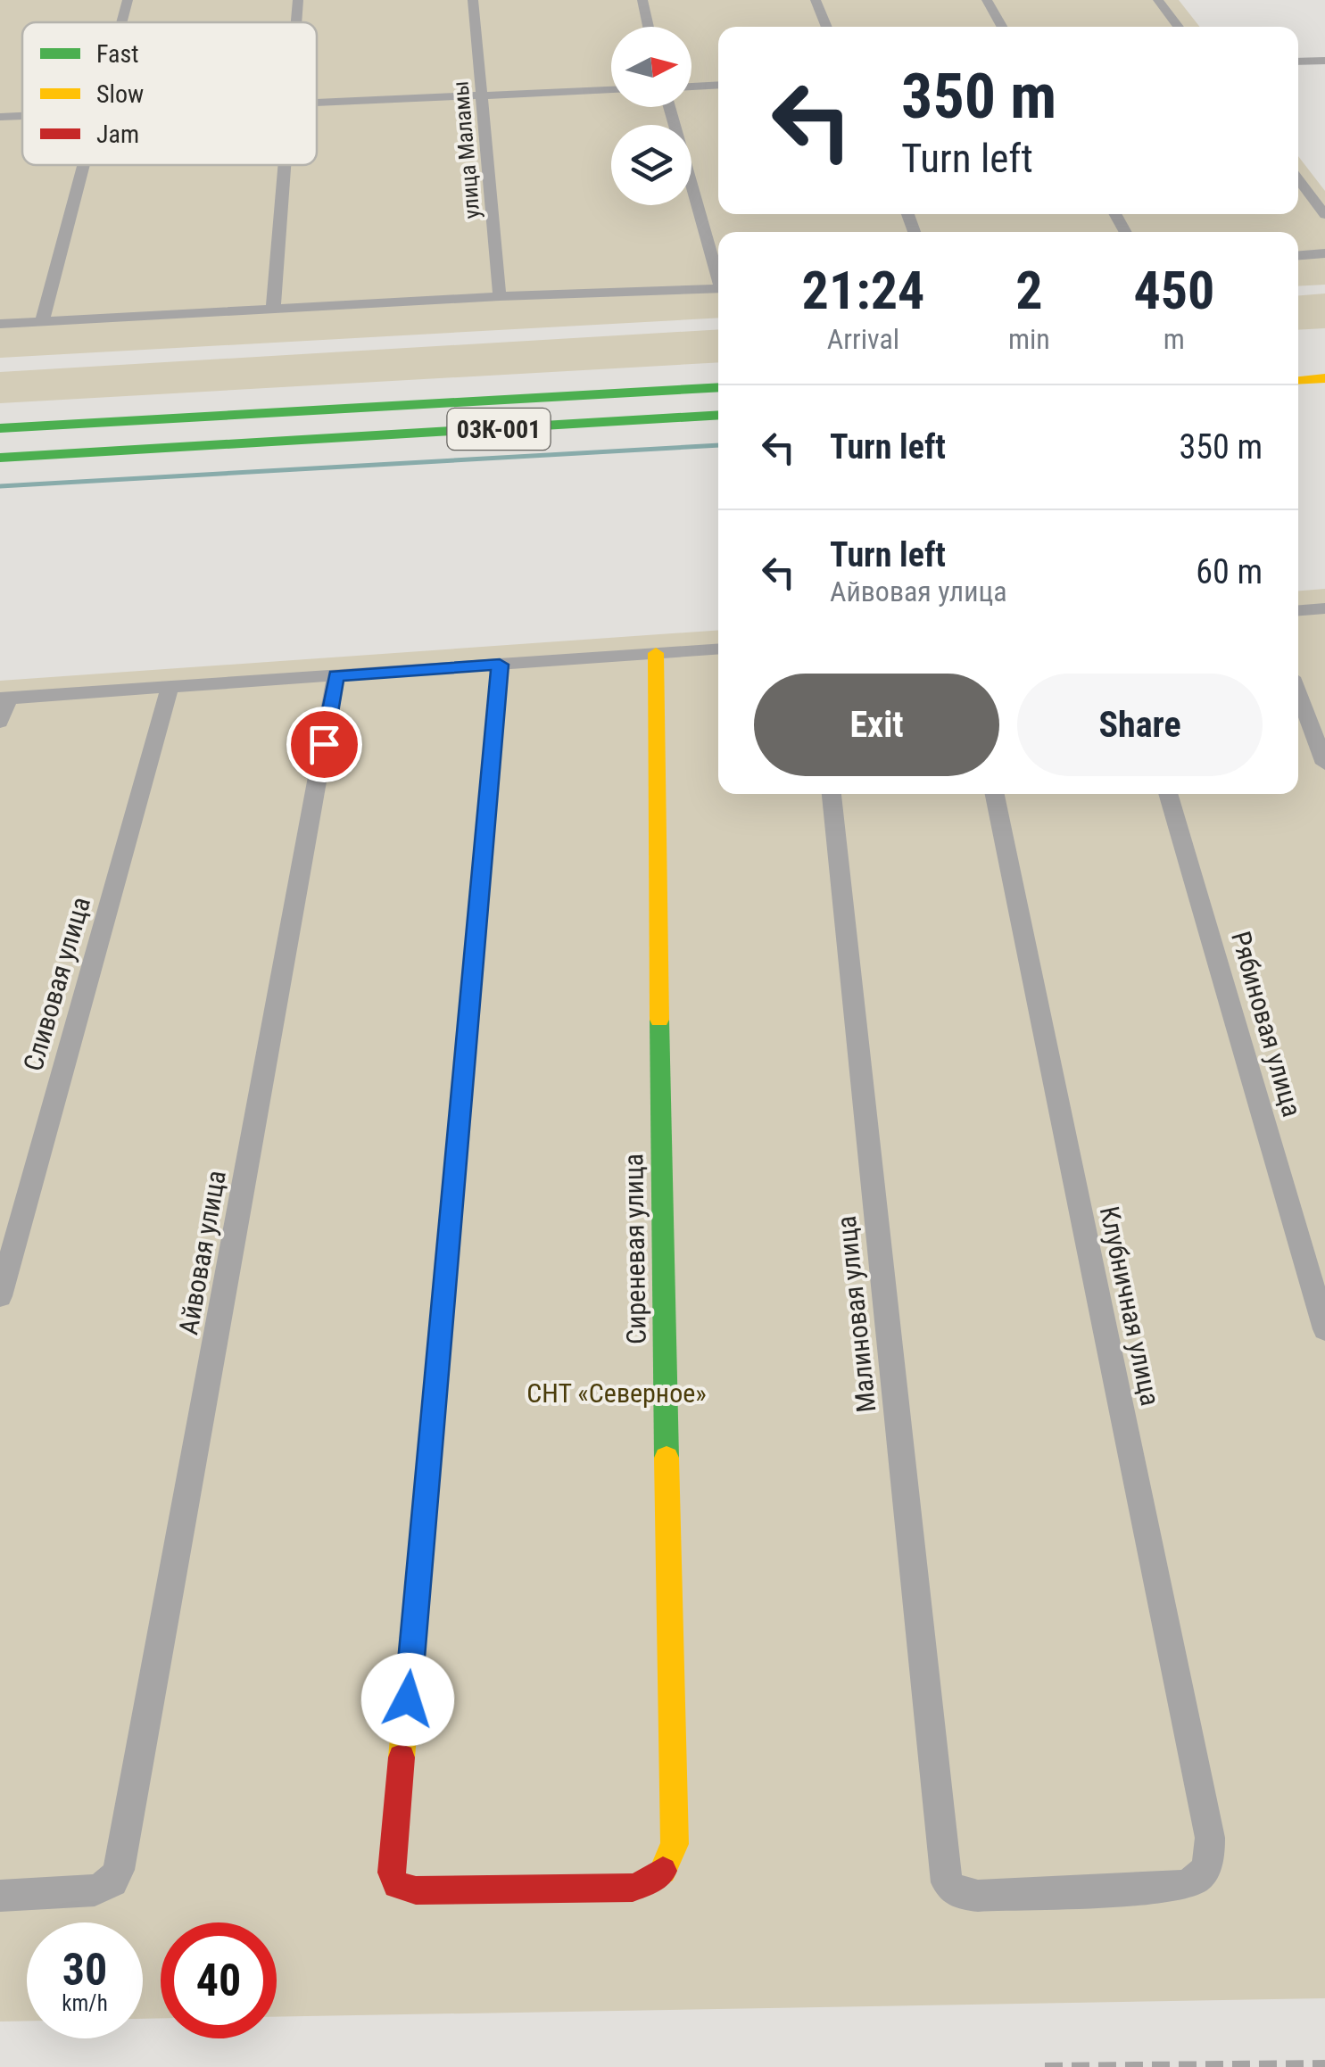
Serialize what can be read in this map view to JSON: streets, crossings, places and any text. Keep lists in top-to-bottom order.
{
  "streets": {
    "street": [
      "улица Маламы",
      "03К-001",
      "Сливовая улица",
      "Рябиновая улица",
      "Сиреневая улица",
      "Айвовая улица",
      "Клубничная улица",
      "Малиновая улица"
    ]
  },
  "crossings": [
    ["Клубничная улица", "Малиновая улица"]
  ],
  "parks": ["СНТ «Северное»"],
  "legend": ["Fast", "Slow", "Jam"],
  "north": "right",
  "page": {
    "turn": ["350 m", "Turn left"],
    "eta": [
      "21:24",
      "Arrival",
      "2",
      "min",
      "450",
      "m"
    ],
    "list": [
      {
        "name": "Turn left",
        "value": "350 m"
      },
      {
        "name": "Turn left",
        "note": "Айвовая улица",
        "value": "60 m"
      }
    ],
    "buttons": ["Exit", "Share"],
    "speed": "30 km/h",
    "limit": "40"
  }
}
